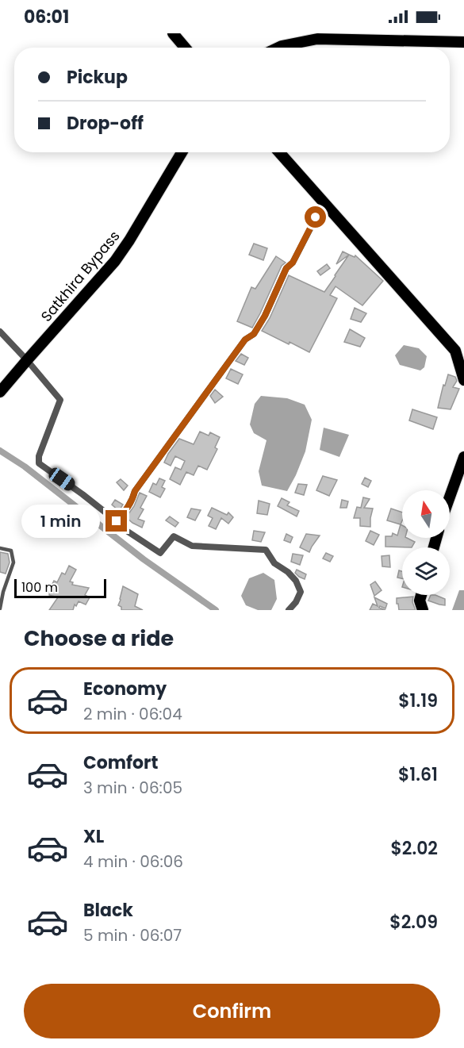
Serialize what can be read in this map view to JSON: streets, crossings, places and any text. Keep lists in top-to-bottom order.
{
  "streets": {
    "highway": ["Satkhira Bypass"]
  },
  "scale_bar": "100 m",
  "north": "top",
  "page": {
    "status": "06:01",
    "banner": ["Pickup", "Drop-off"],
    "bubble": "1 min",
    "scale": "100 m",
    "heading": "Choose a ride",
    "list": [
      {
        "name": "Economy",
        "note": "2 min · 06:04",
        "value": "$1.19"
      },
      {
        "name": "Comfort",
        "note": "3 min · 06:05",
        "value": "$1.61"
      },
      {
        "name": "XL",
        "note": "4 min · 06:06",
        "value": "$2.02"
      },
      {
        "name": "Black",
        "note": "5 min · 06:07",
        "value": "$2.09"
      }
    ],
    "buttons": "Confirm"
  }
}
